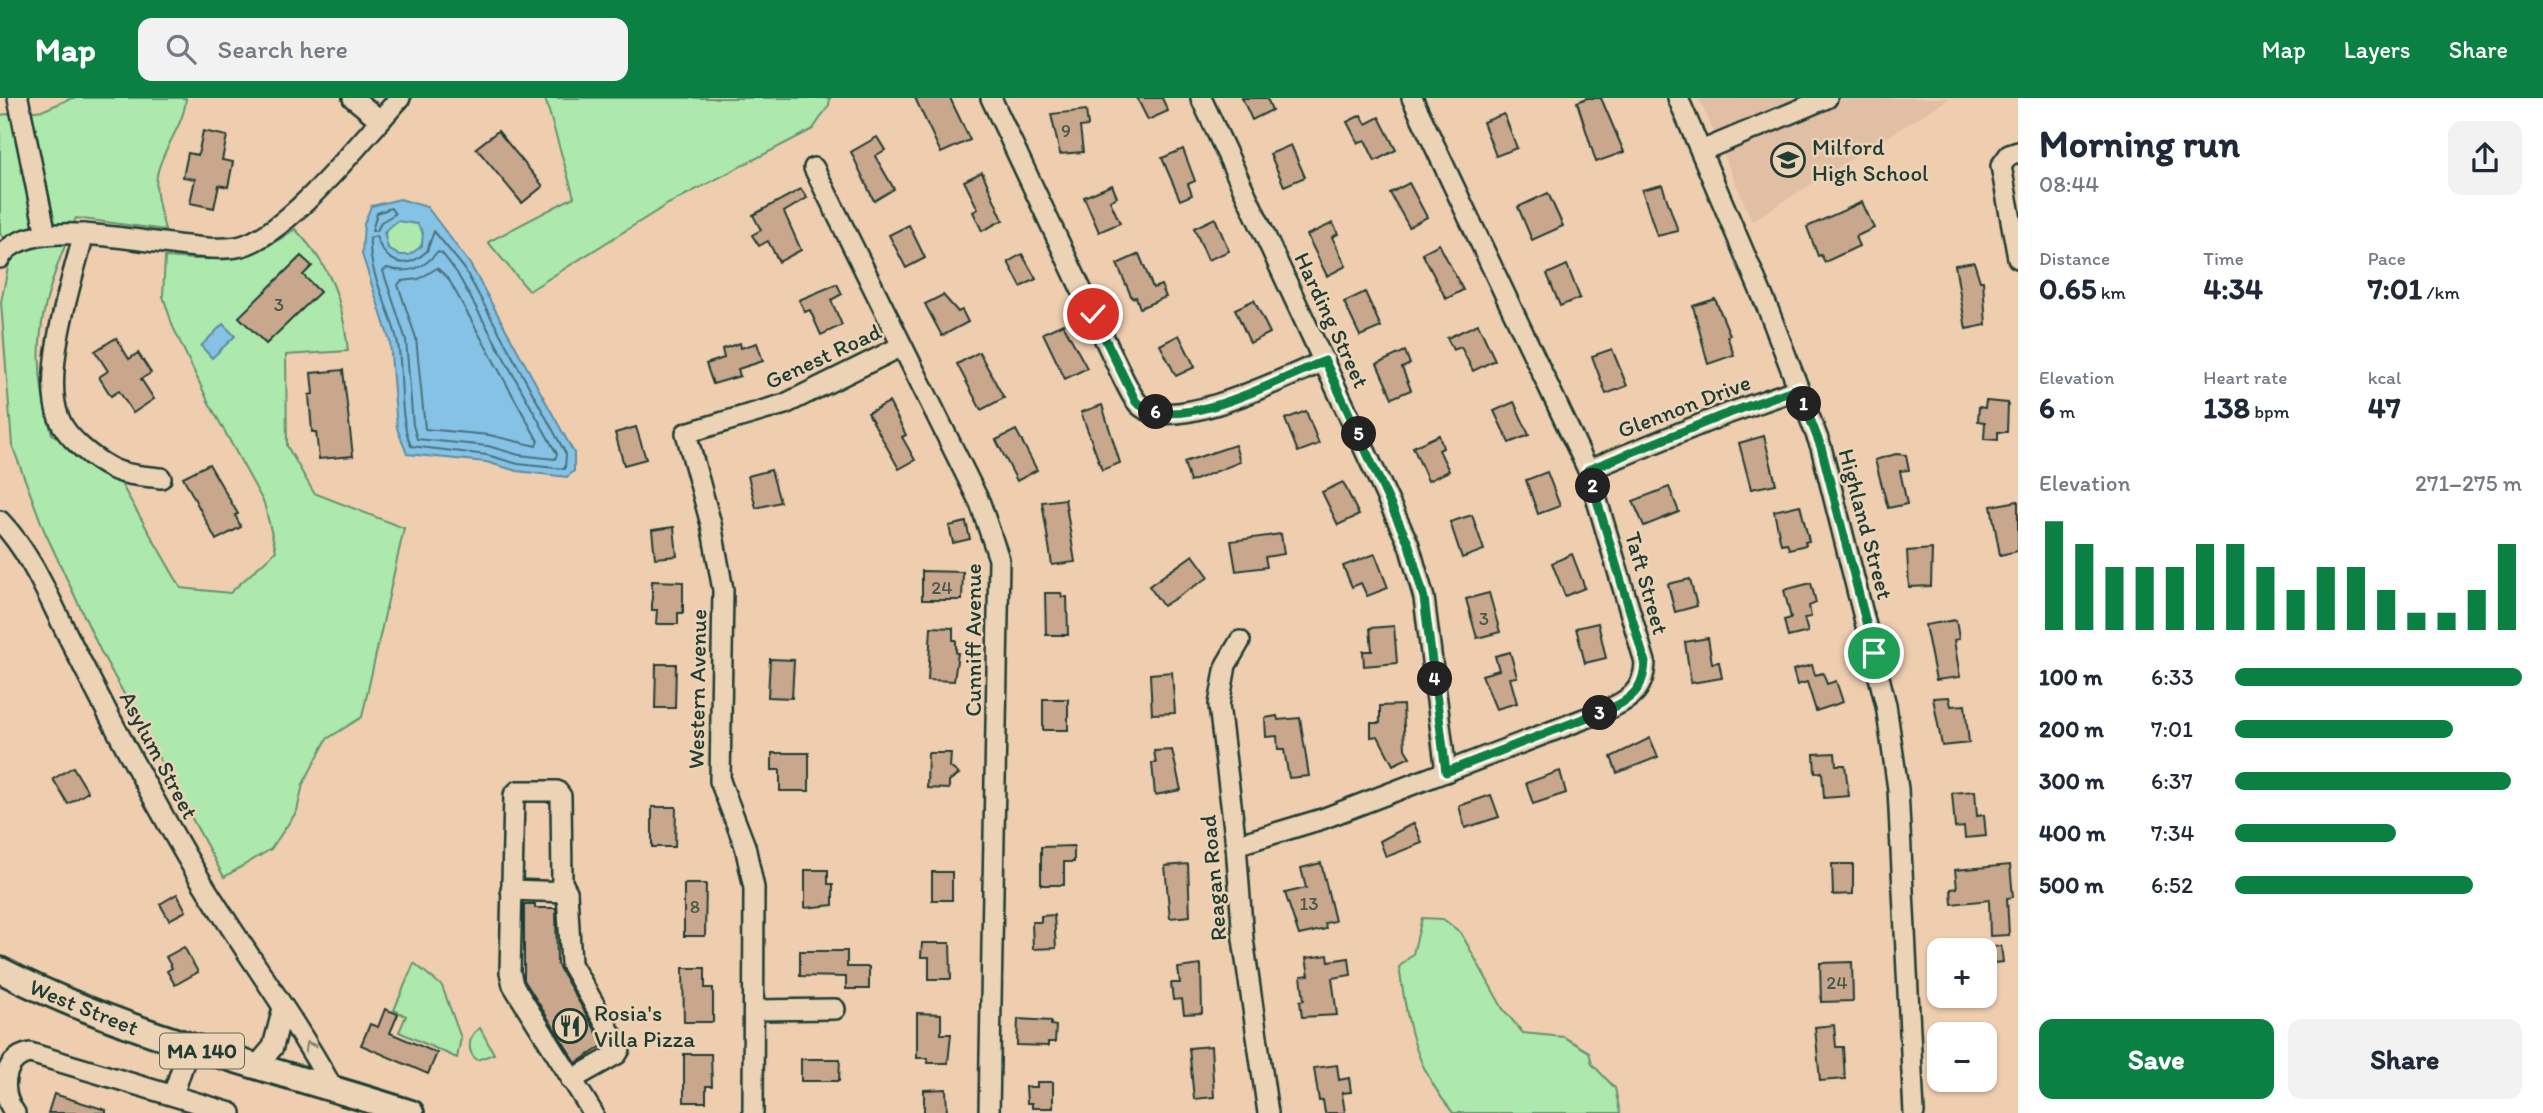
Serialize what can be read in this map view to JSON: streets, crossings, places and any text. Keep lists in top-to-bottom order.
{
  "streets": {
    "main road": ["West Street", "MA 140"],
    "street": [
      "Harding Street",
      "Genest Road",
      "Glennon Drive",
      "Highland Street",
      "Taft Street",
      "Cunniff Avenue",
      "Western Avenue",
      "Asylum Street",
      "Reagan Road"
    ]
  },
  "crossings": [
    ["Harding Street", "Taft Street"],
    ["Genest Road", "Cunniff Avenue"],
    ["Genest Road", "Western Avenue"],
    ["Glennon Drive", "Highland Street"],
    ["Glennon Drive", "Taft Street"],
    ["Taft Street", "Reagan Road"],
    ["Asylum Street", "West Street"]
  ],
  "places": {
    "school or university": ["Milford High School"],
    "restaurant": ["Rosia's Villa Pizza"]
  },
  "house_numbers": [
    "9",
    "3",
    "24",
    "3",
    "13",
    "8",
    "24"
  ],
  "page": {
    "header": "Map",
    "search": "Search here",
    "nav": ["Map", "Layers", "Share"],
    "heading": ["Morning run", "08:44"],
    "stats": [
      ["Distance", "0.65 km"],
      ["Time", "4:34"],
      ["Pace", "7:01 /km"],
      ["Elevation", "6 m"],
      ["Heart rate", "138 bpm"],
      ["kcal", "47"]
    ],
    "pins": [
      "1",
      "6",
      "5",
      "2",
      "4",
      "3"
    ],
    "chart": ["Elevation", "271–275 m"],
    "list": [
      {
        "name": "100 m",
        "note": "6:33"
      },
      {
        "name": "200 m",
        "note": "7:01"
      },
      {
        "name": "300 m",
        "note": "6:37"
      },
      {
        "name": "400 m",
        "note": "7:34"
      },
      {
        "name": "500 m",
        "note": "6:52"
      }
    ],
    "map_buttons": ["+", "−"],
    "buttons": ["Save", "Share"]
  }
}
